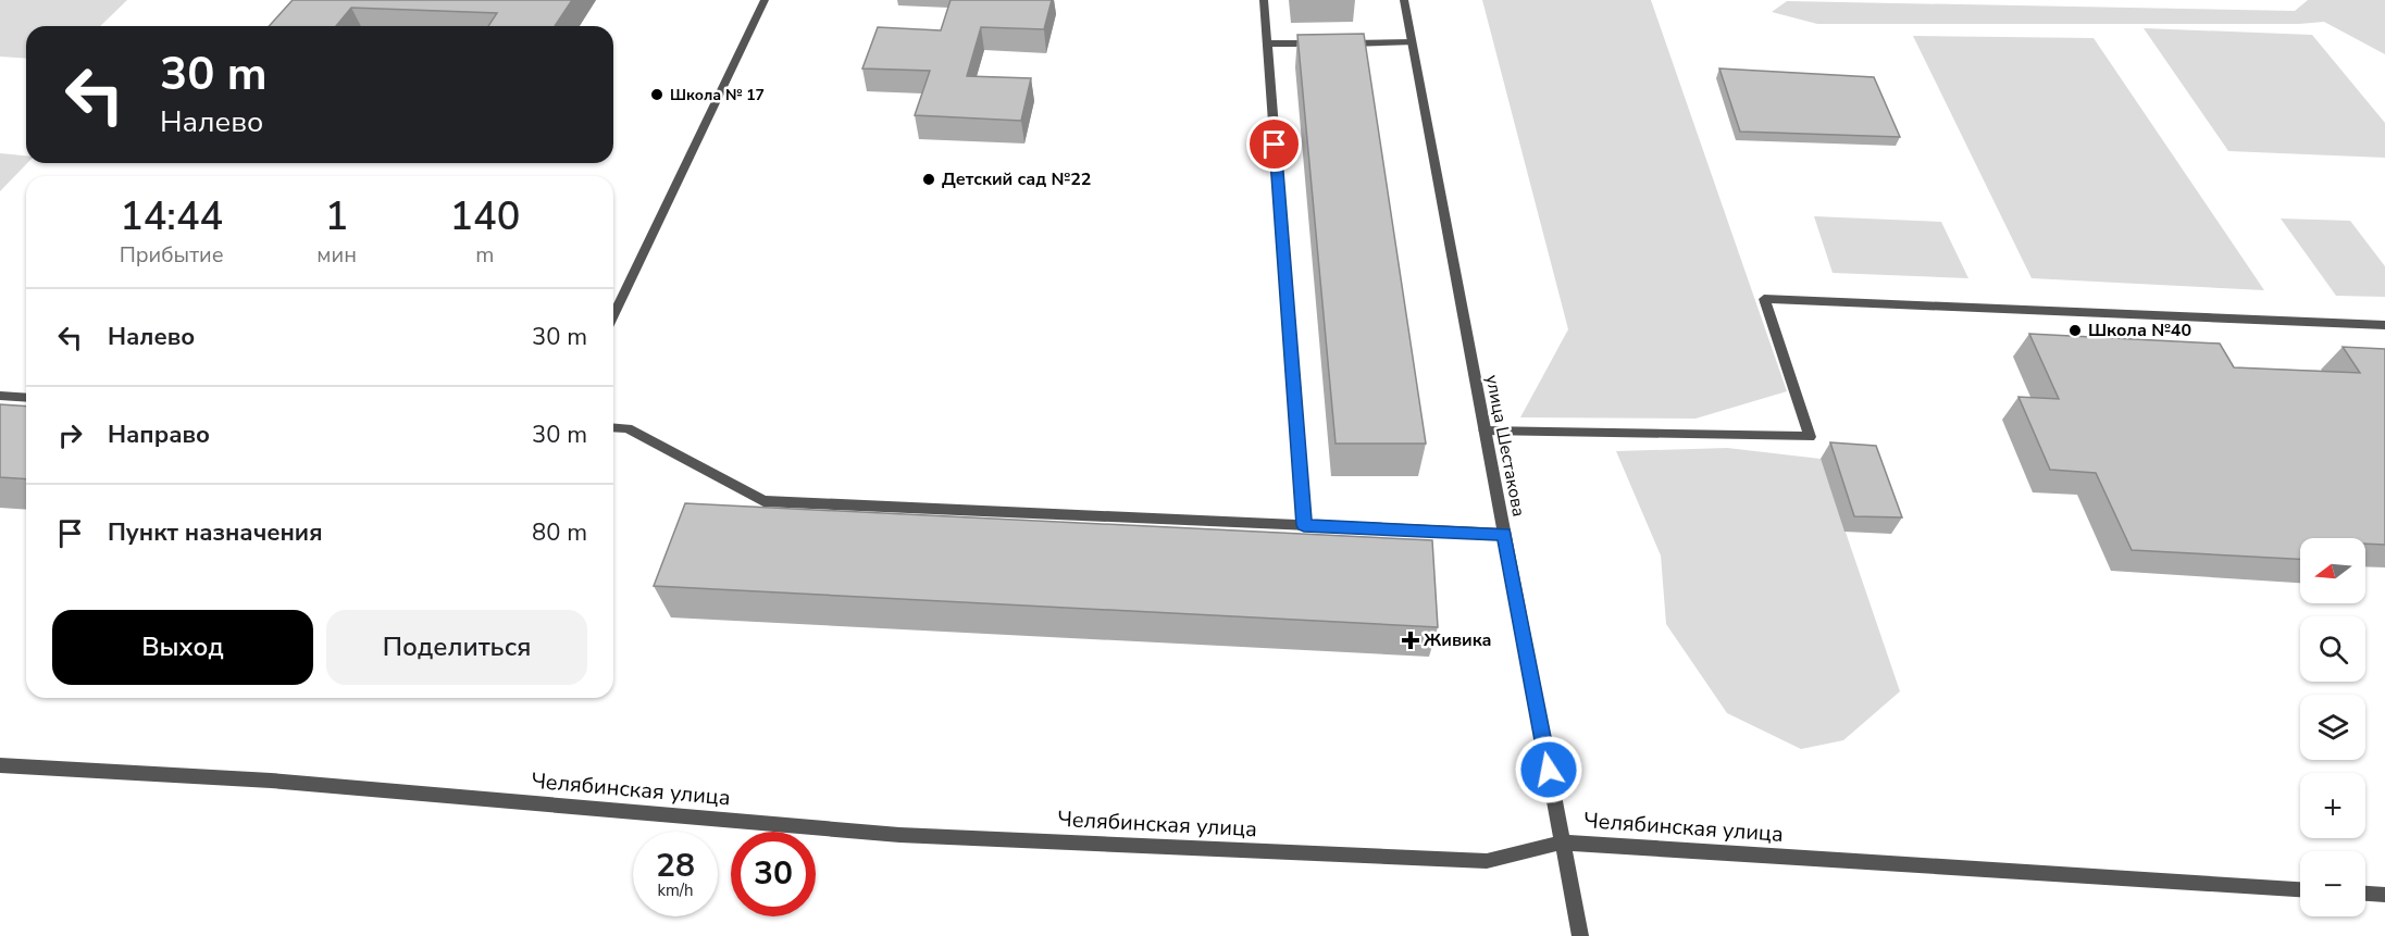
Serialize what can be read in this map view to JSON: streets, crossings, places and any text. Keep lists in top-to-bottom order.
{
  "streets": {
    "street": ["улица Шестакова", "Челябинская улица"]
  },
  "crossings": [
    ["улица Шестакова", "Челябинская улица"]
  ],
  "places": {
    "other": ["Школа № 17", "Детский сад №22", "Школа №40"],
    "health": ["Живика"]
  },
  "north": "left",
  "page": {
    "turn": ["30 m", "Налево"],
    "eta": [
      "14:44",
      "Прибытие",
      "1",
      "мин",
      "140",
      "m"
    ],
    "list": [
      {
        "name": "Налево",
        "value": "30 m"
      },
      {
        "name": "Направо",
        "value": "30 m"
      },
      {
        "name": "Пункт назначения",
        "value": "80 m"
      }
    ],
    "map_buttons": ["+", "−"],
    "buttons": ["Выход", "Поделиться"],
    "speed": "28 km/h",
    "limit": "30"
  }
}
